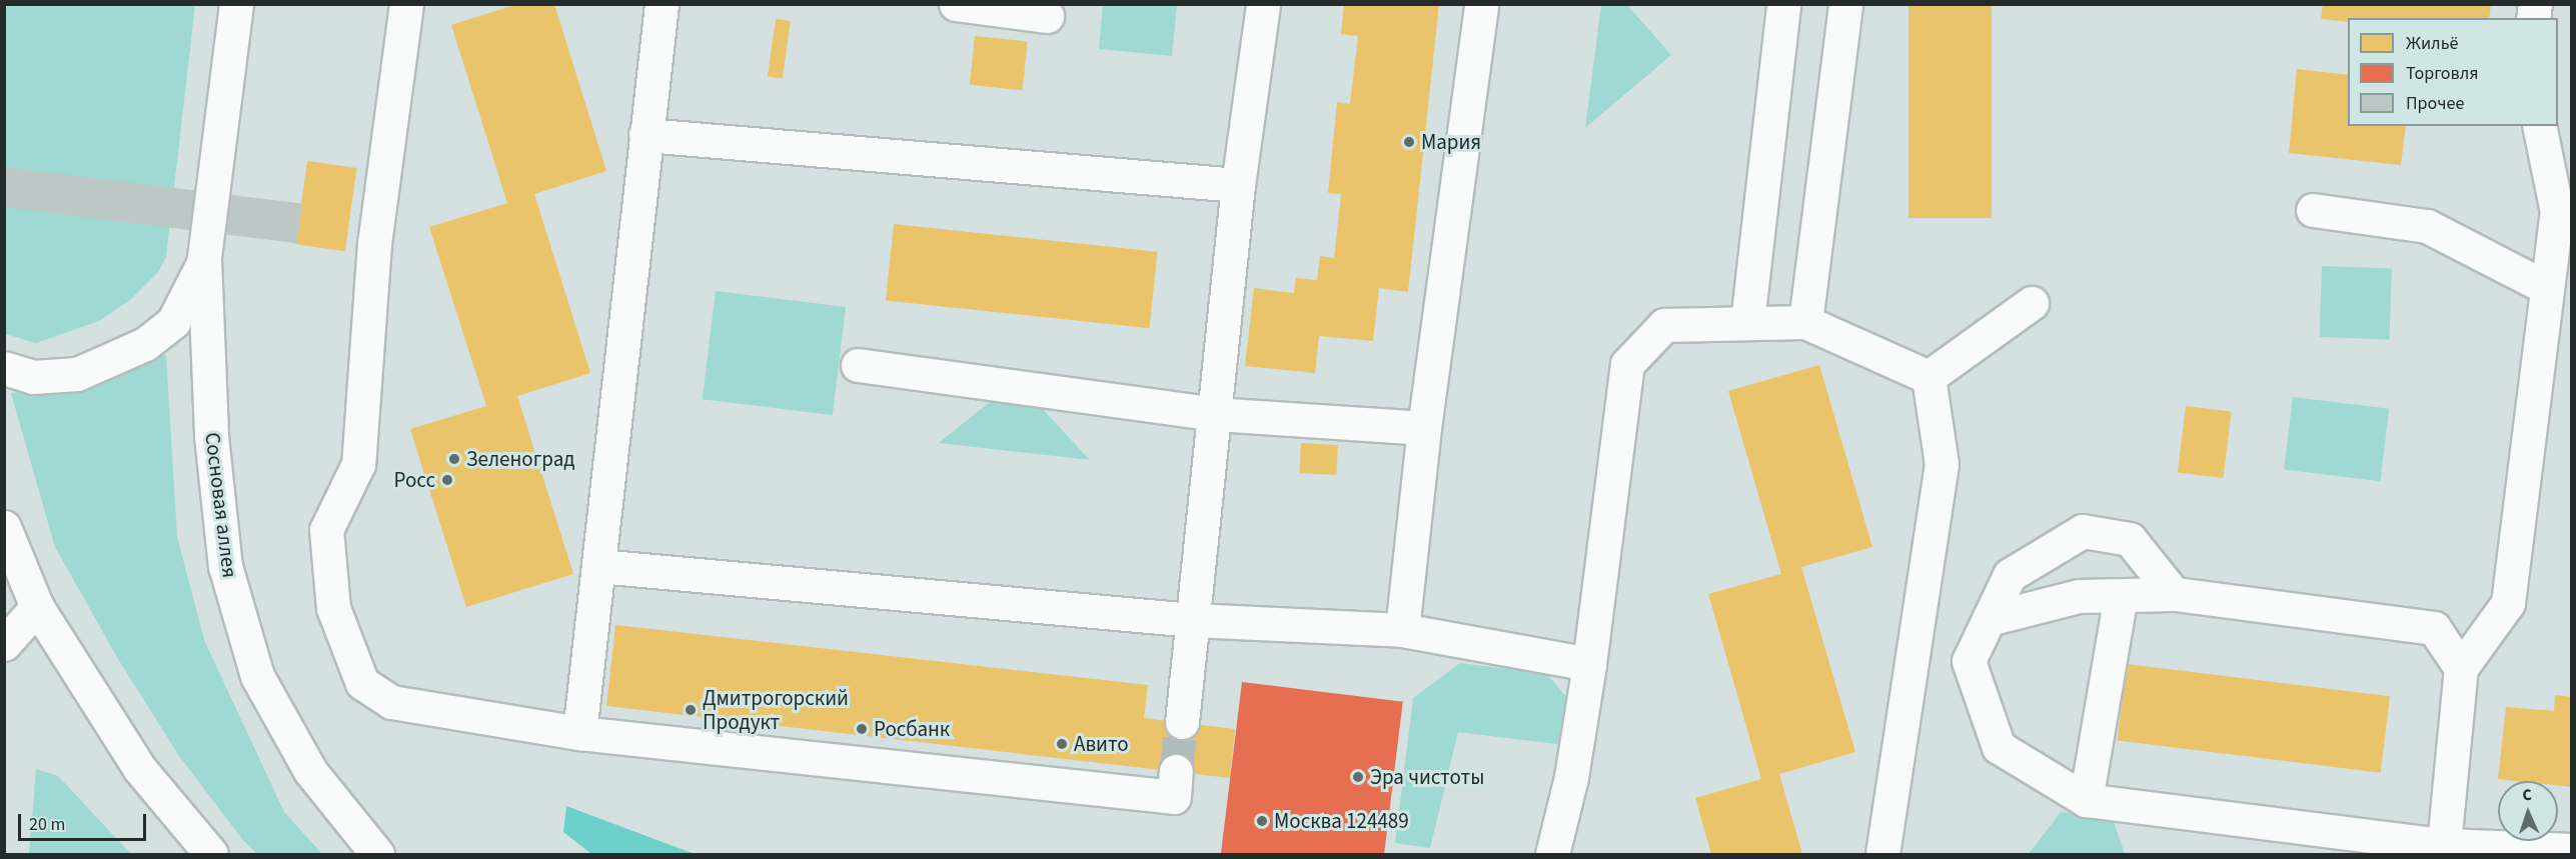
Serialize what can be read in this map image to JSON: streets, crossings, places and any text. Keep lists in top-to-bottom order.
{
  "streets": {
    "main road": ["Сосновая аллея"]
  },
  "places": [
    "Мария",
    "Зеленоград",
    "Росс",
    "Дмитрогорский Продукт",
    "Росбанк",
    "Авито",
    "Эра чистоты",
    "Москва 124489"
  ],
  "legend": ["Жильё", "Торговля", "Прочее"],
  "scale_bar": "20 m",
  "north": "top"
}
